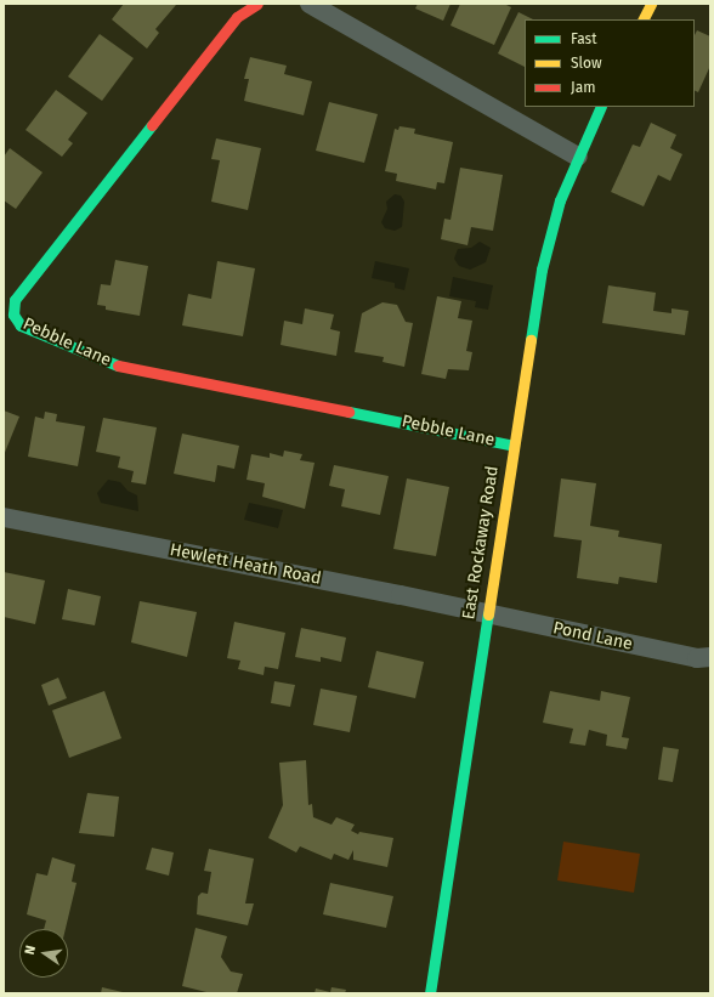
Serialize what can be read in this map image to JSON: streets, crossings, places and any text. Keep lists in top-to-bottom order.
{
  "streets": {
    "main road": ["Pebble Lane", "East Rockaway Road"],
    "street": ["Hewlett Heath Road", "Pond Lane"]
  },
  "crossings": [
    ["Pebble Lane", "East Rockaway Road"],
    ["East Rockaway Road", "Hewlett Heath Road"],
    ["East Rockaway Road", "Pond Lane"],
    ["Hewlett Heath Road", "Pond Lane"]
  ],
  "legend": ["Fast", "Slow", "Jam"],
  "north": "left"
}
